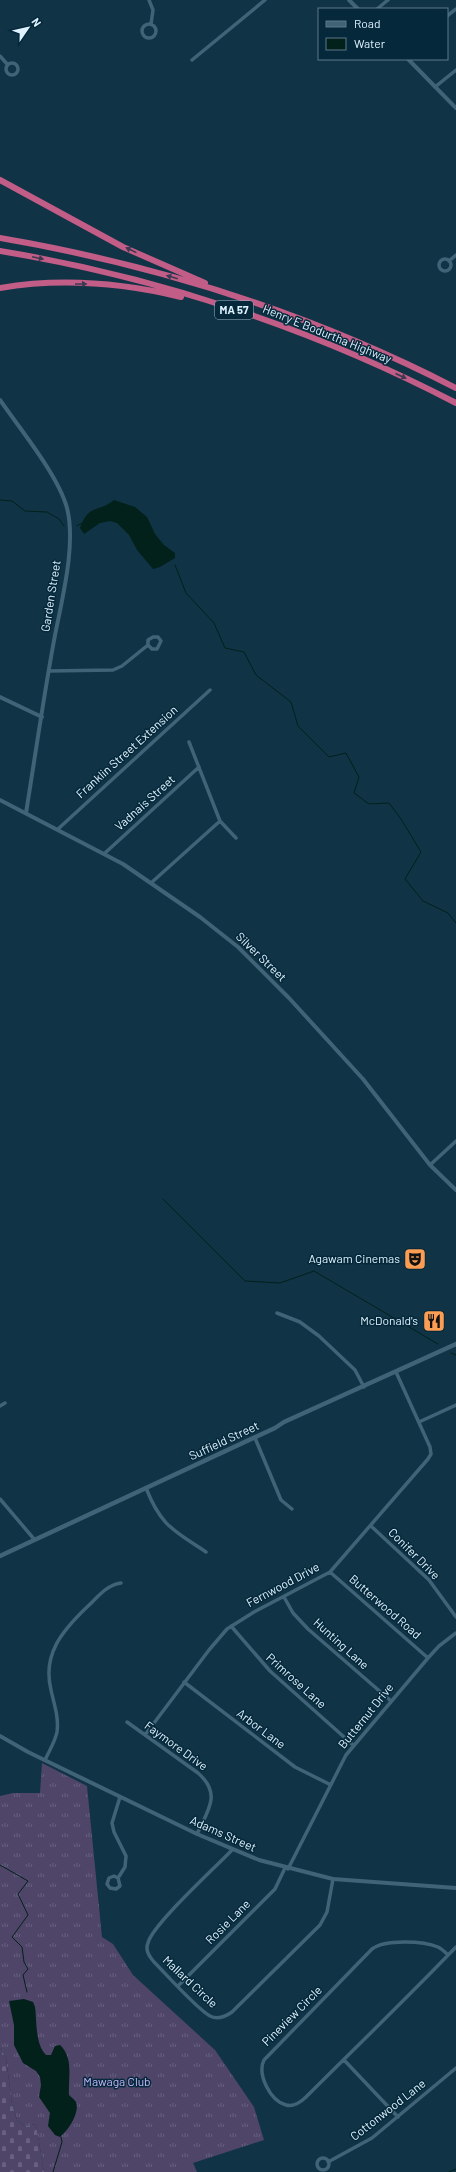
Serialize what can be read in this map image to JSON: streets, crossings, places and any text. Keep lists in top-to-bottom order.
{
  "streets": {
    "highway": ["MA 57", "Henry E Bodurtha Highway"],
    "main road": ["Suffield Street"],
    "street": [
      "Garden Street",
      "Franklin Street Extension",
      "Vadnais Street",
      "Silver Street",
      "Conifer Drive",
      "Fernwood Drive",
      "Butterwood Road",
      "Hunting Lane",
      "Primrose Lane",
      "Butternut Drive",
      "Arbor Lane",
      "Faymore Drive",
      "Adams Street",
      "Rosie Lane",
      "Mallard Circle",
      "Pineview Circle",
      "Cottonwood Lane"
    ]
  },
  "crossings": [
    ["Garden Street", "Silver Street"],
    ["Franklin Street Extension", "Silver Street"],
    ["Vadnais Street", "Silver Street"],
    ["Conifer Drive", "Fernwood Drive"],
    ["Fernwood Drive", "Butterwood Road"],
    ["Fernwood Drive", "Hunting Lane"],
    ["Fernwood Drive", "Primrose Lane"],
    ["Fernwood Drive", "Arbor Lane"],
    ["Fernwood Drive", "Faymore Drive"],
    ["Butterwood Road", "Butternut Drive"],
    ["Hunting Lane", "Butternut Drive"],
    ["Primrose Lane", "Butternut Drive"],
    ["Butternut Drive", "Arbor Lane"],
    ["Butternut Drive", "Adams Street"],
    ["Butternut Drive", "Rosie Lane"],
    ["Faymore Drive", "Adams Street"],
    ["Adams Street", "Rosie Lane"],
    ["Adams Street", "Mallard Circle"],
    ["Rosie Lane", "Mallard Circle"]
  ],
  "parks": ["Mawaga Club"],
  "places": {
    "theatre": ["Agawam Cinemas"],
    "restaurant": ["McDonald's"]
  },
  "legend": ["Road", "Water"],
  "north": "top right"
}
